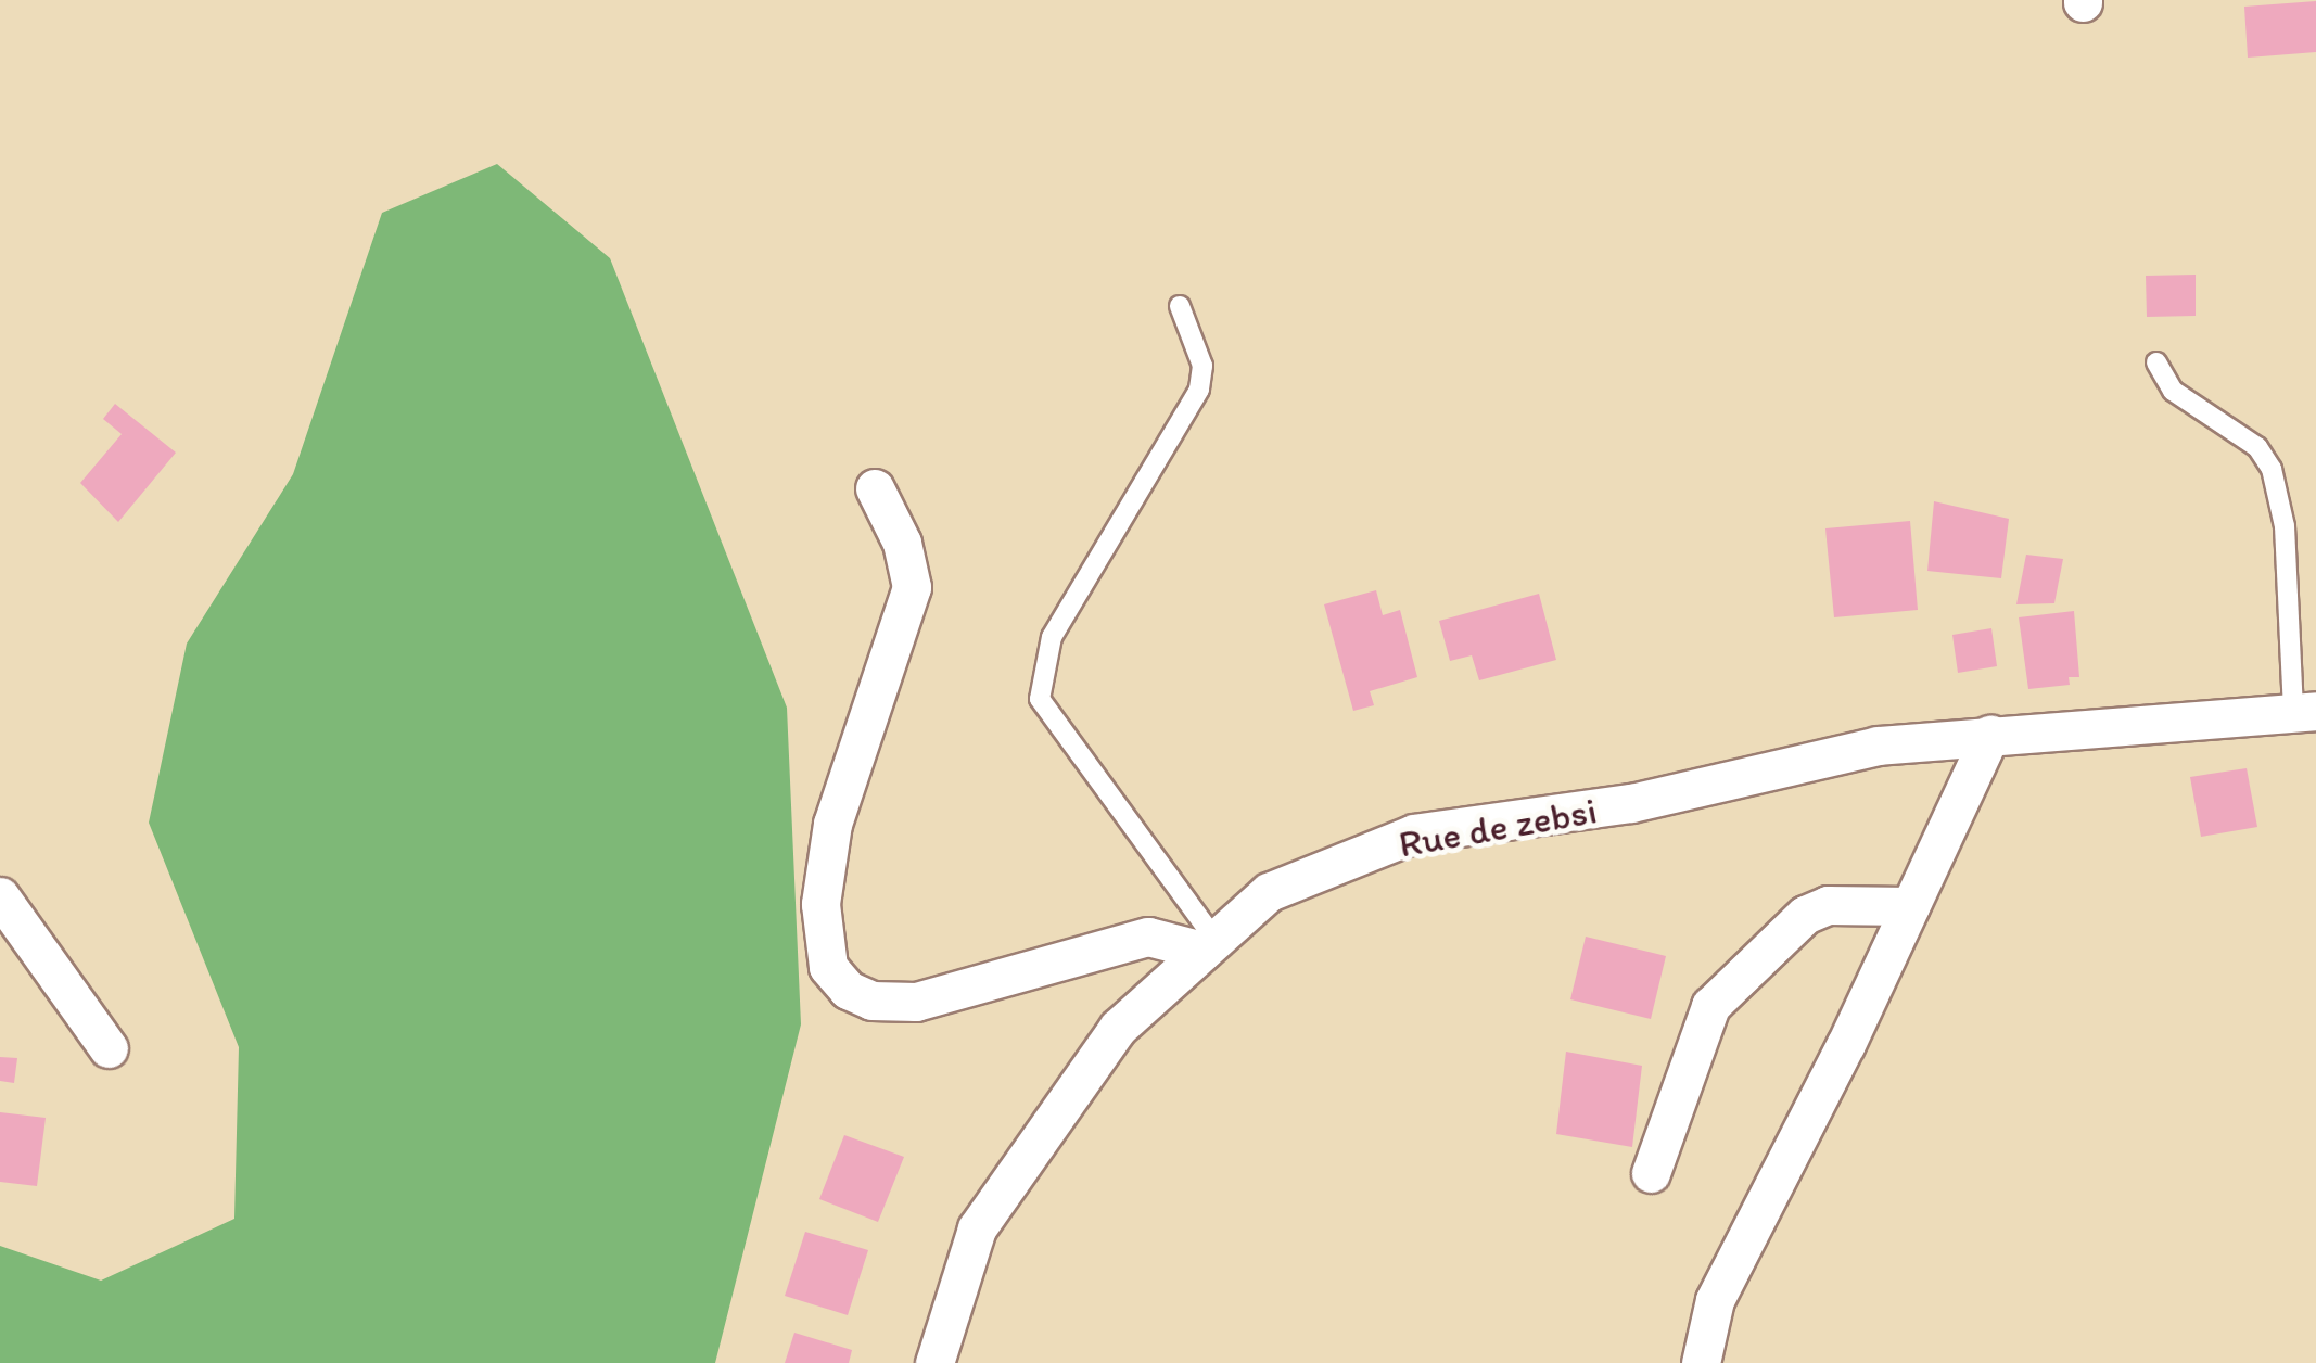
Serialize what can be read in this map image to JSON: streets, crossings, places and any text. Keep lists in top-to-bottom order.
{
  "streets": {
    "street": ["Rue de zebsi"]
  }
}
